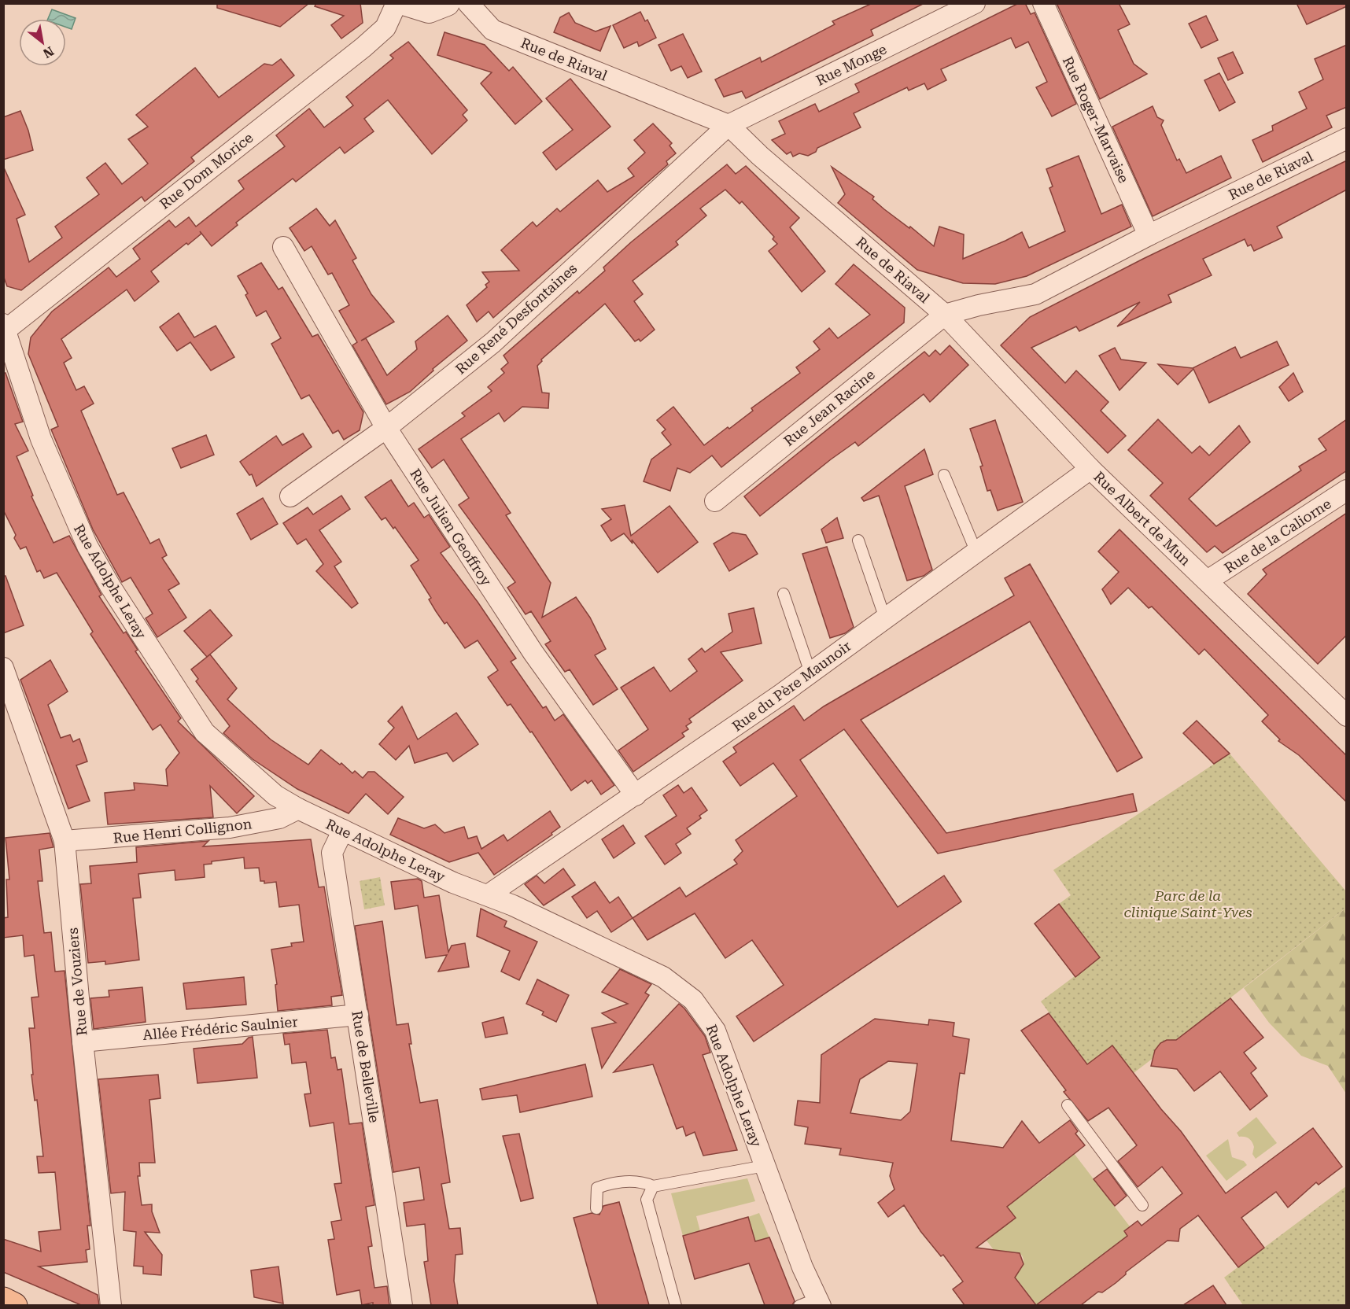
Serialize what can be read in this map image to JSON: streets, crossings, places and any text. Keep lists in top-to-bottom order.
{
  "streets": {
    "street": [
      "Rue de Riaval",
      "Rue Monge",
      "Rue Roger-Marvaise",
      "Rue Dom Morice",
      "Rue René Desfontaines",
      "Rue Jean Racine",
      "Rue Albert de Mun",
      "Rue Julien Geoffroy",
      "Rue de la Caliorne",
      "Rue Adolphe Leray",
      "Rue du Père Maunoir",
      "Rue Henri Collignon",
      "Rue de Vouziers",
      "Allée Frédéric Saulnier",
      "Rue de Belleville"
    ]
  },
  "crossings": [
    ["Rue de Riaval", "Rue Monge"],
    ["Rue de Riaval", "Rue Roger-Marvaise"],
    ["Rue de Riaval", "Rue René Desfontaines"],
    ["Rue de Riaval", "Rue Jean Racine"],
    ["Rue de Riaval", "Rue Albert de Mun"],
    ["Rue Monge", "Rue René Desfontaines"],
    ["Rue Dom Morice", "Rue Adolphe Leray"],
    ["Rue René Desfontaines", "Rue Julien Geoffroy"],
    ["Rue Jean Racine", "Rue Albert de Mun"],
    ["Rue Albert de Mun", "Rue de la Caliorne"],
    ["Rue Albert de Mun", "Rue du Père Maunoir"],
    ["Rue Julien Geoffroy", "Rue du Père Maunoir"],
    ["Rue Adolphe Leray", "Rue du Père Maunoir"],
    ["Rue Adolphe Leray", "Rue Henri Collignon"],
    ["Rue Adolphe Leray", "Rue de Belleville"],
    ["Rue Henri Collignon", "Rue de Vouziers"],
    ["Rue de Vouziers", "Allée Frédéric Saulnier"],
    ["Allée Frédéric Saulnier", "Rue de Belleville"]
  ],
  "parks": ["Parc de la clinique Saint-Yves"],
  "north": "bottom right"
}
